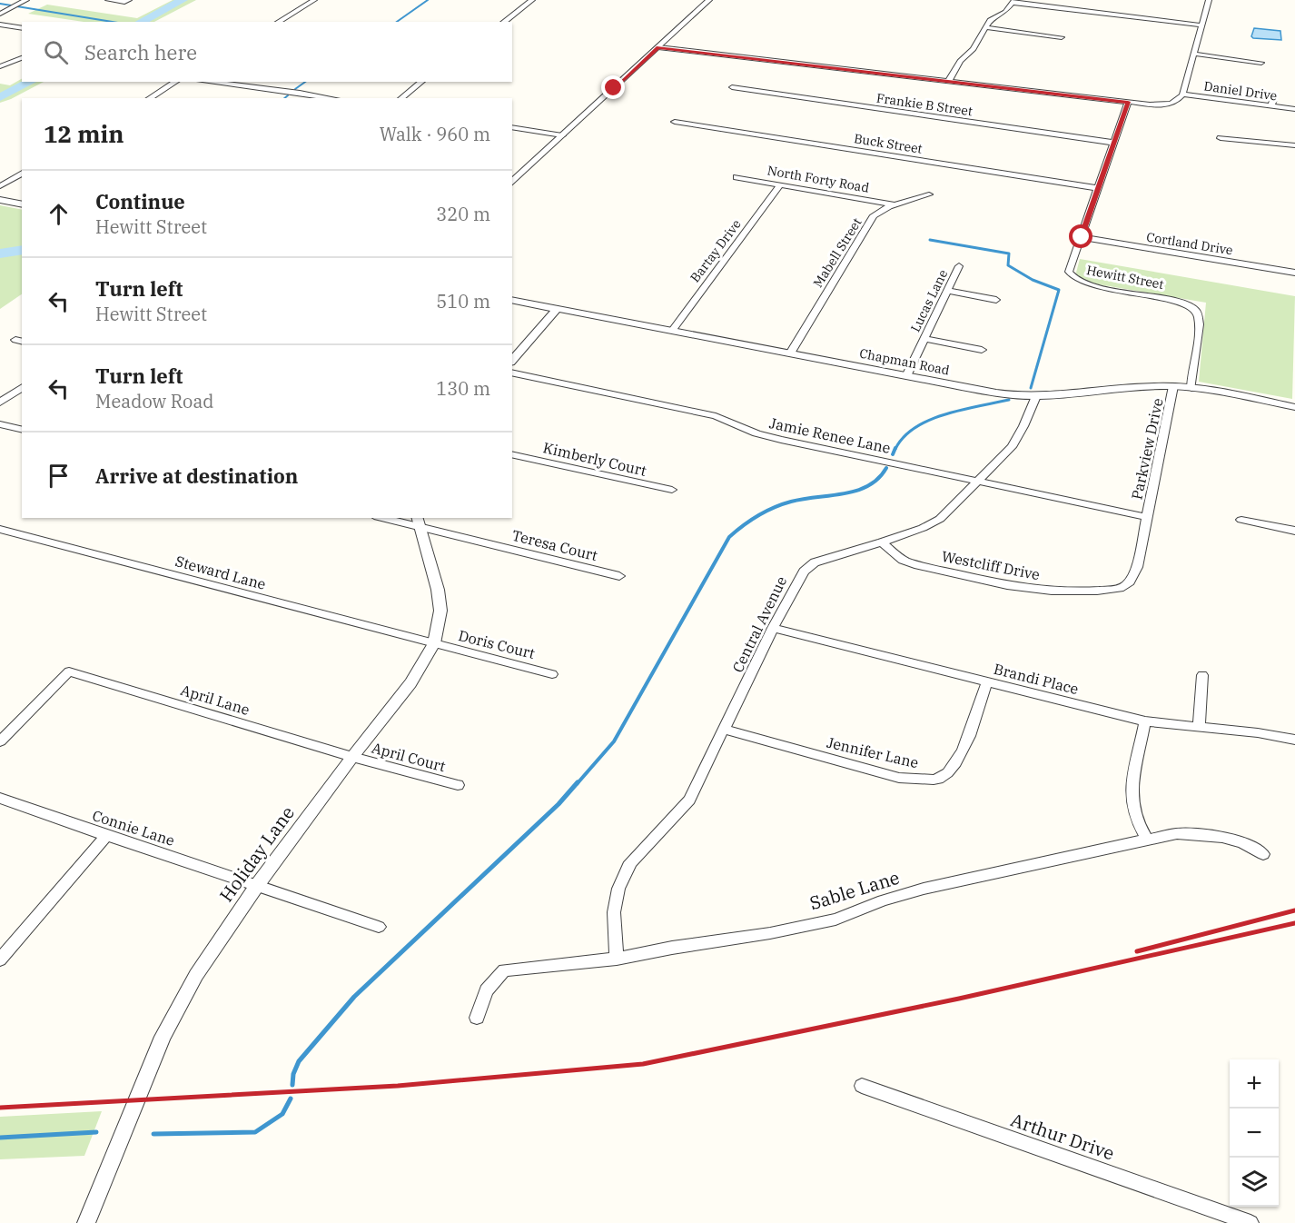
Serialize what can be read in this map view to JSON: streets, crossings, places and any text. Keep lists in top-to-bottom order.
{
  "streets": {
    "street": [
      "Daniel Drive",
      "Frankie B Street",
      "Buck Street",
      "North Forty Road",
      "Cortland Drive",
      "Bartay Drive",
      "Mabell Street",
      "Hewitt Street",
      "Lucas Lane",
      "Chapman Road",
      "Jamie Renee Lane",
      "Parkview Drive",
      "Kimberly Court",
      "Teresa Court",
      "Westcliff Drive",
      "Steward Lane",
      "Central Avenue",
      "Doris Court",
      "Brandi Place",
      "April Lane",
      "Jennifer Lane",
      "April Court",
      "Connie Lane",
      "Holiday Lane",
      "Sable Lane",
      "Arthur Drive"
    ]
  },
  "crossings": [
    ["Frankie B Street", "Hewitt Street"],
    ["Buck Street", "Hewitt Street"],
    ["North Forty Road", "Bartay Drive"],
    ["North Forty Road", "Mabell Street"],
    ["Cortland Drive", "Hewitt Street"],
    ["Bartay Drive", "Chapman Road"],
    ["Mabell Street", "Chapman Road"],
    ["Hewitt Street", "Chapman Road"],
    ["Lucas Lane", "Chapman Road"],
    ["Chapman Road", "Parkview Drive"],
    ["Chapman Road", "Central Avenue"],
    ["Jamie Renee Lane", "Parkview Drive"],
    ["Jamie Renee Lane", "Westcliff Drive"],
    ["Jamie Renee Lane", "Central Avenue"],
    ["Parkview Drive", "Westcliff Drive"],
    ["Teresa Court", "Holiday Lane"],
    ["Westcliff Drive", "Central Avenue"],
    ["Steward Lane", "Doris Court"],
    ["Steward Lane", "Holiday Lane"],
    ["Central Avenue", "Brandi Place"],
    ["Central Avenue", "Jennifer Lane"],
    ["Central Avenue", "Sable Lane"],
    ["Doris Court", "Holiday Lane"],
    ["Brandi Place", "Jennifer Lane"],
    ["April Lane", "April Court"],
    ["April Lane", "Holiday Lane"],
    ["April Court", "Holiday Lane"],
    ["Connie Lane", "Holiday Lane"]
  ],
  "page": {
    "search": "Search here",
    "heading": ["12 min", "Walk · 960 m"],
    "list": [
      ["Continue", "Hewitt Street", "320 m"],
      ["Turn left", "Hewitt Street", "510 m"],
      ["Turn left", "Meadow Road", "130 m"],
      "Arrive at destination"
    ],
    "map_buttons": ["+", "−"]
  }
}
